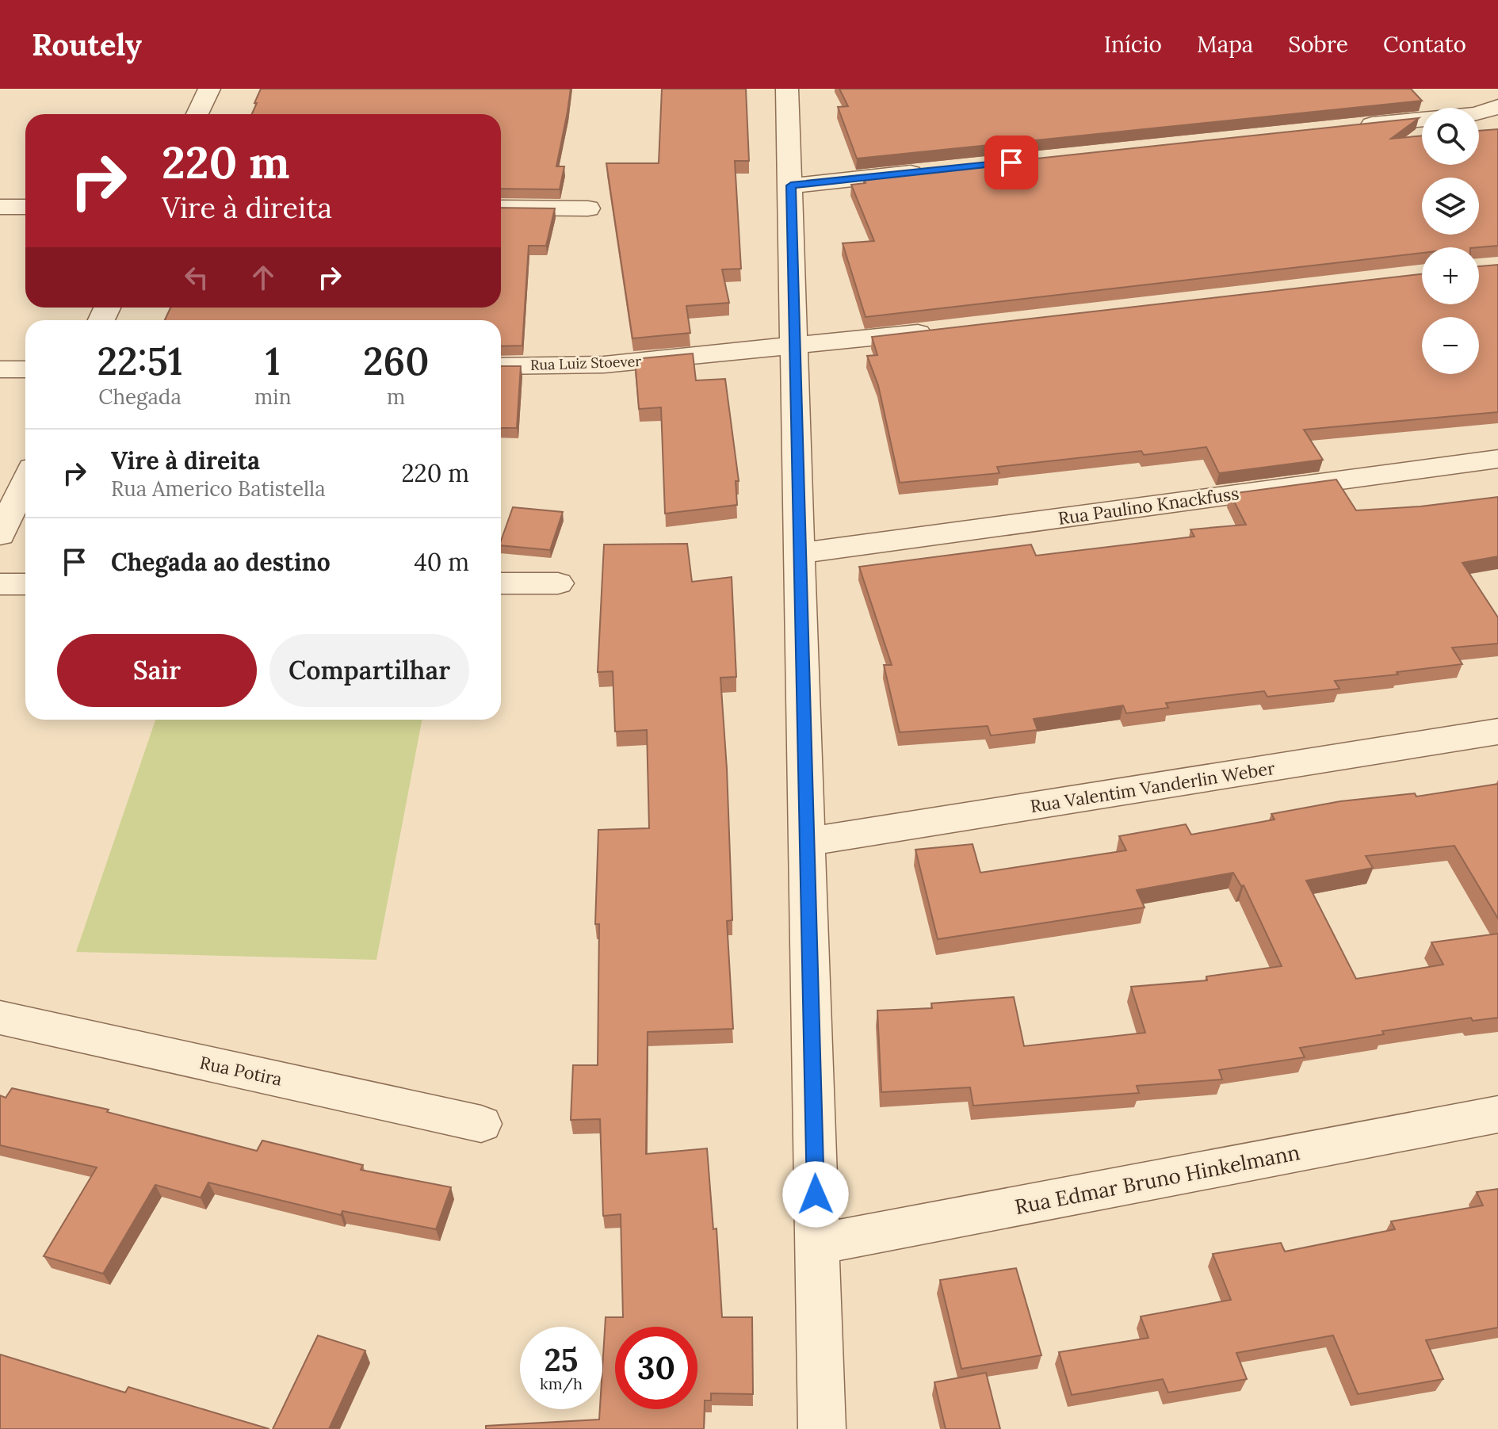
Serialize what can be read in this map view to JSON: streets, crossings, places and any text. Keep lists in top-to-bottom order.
{
  "streets": {
    "street": [
      "Rua Luiz Stoever",
      "Rua Paulino Knackfuss",
      "Rua Valentim Vanderlin Weber",
      "Rua Potira",
      "Rua Edmar Bruno Hinkelmann"
    ]
  },
  "page": {
    "header": "Routely",
    "nav": [
      "Início",
      "Mapa",
      "Sobre",
      "Contato"
    ],
    "map_buttons": ["+", "−"],
    "turn": ["220 m", "Vire à direita"],
    "eta": [
      "22:51",
      "Chegada",
      "1",
      "min",
      "260",
      "m"
    ],
    "list": [
      {
        "name": "Vire à direita",
        "note": "Rua Americo Batistella",
        "value": "220 m"
      },
      {
        "name": "Chegada ao destino",
        "value": "40 m"
      }
    ],
    "buttons": ["Sair", "Compartilhar"],
    "speed": "25 km/h",
    "limit": "30"
  }
}
